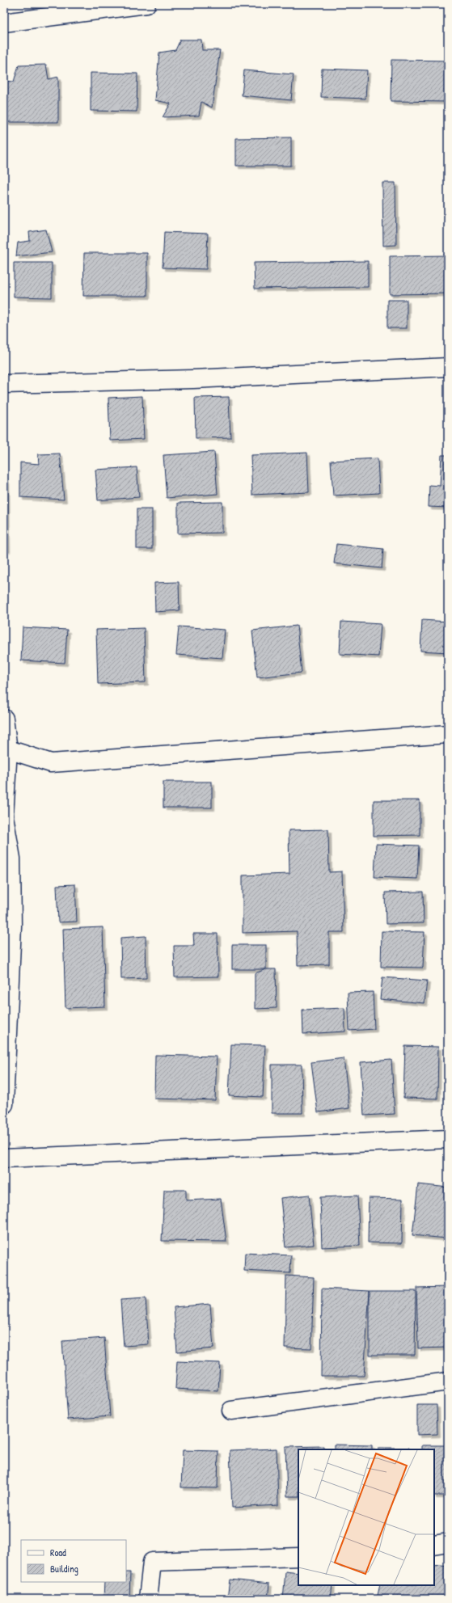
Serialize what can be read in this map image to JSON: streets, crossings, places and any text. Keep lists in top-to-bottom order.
{
  "legend": ["Road", "Building"]
}
